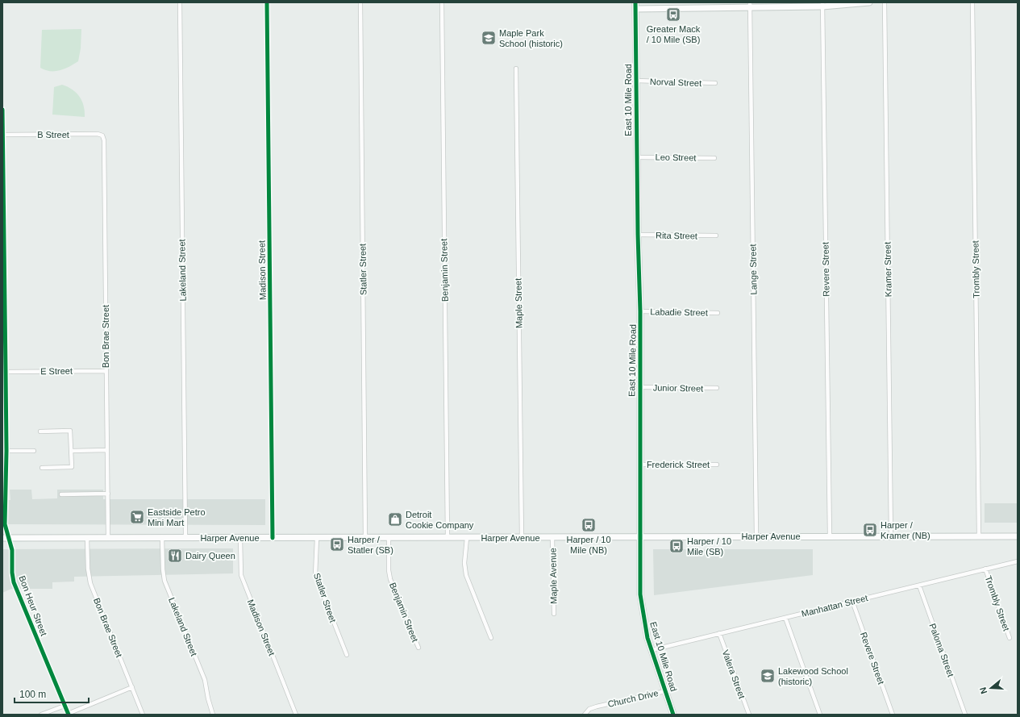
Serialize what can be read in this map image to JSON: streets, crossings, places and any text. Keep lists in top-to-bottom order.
{
  "streets": {
    "main road": ["East 10 Mile Road", "Harper Avenue"],
    "street": [
      "Norval Street",
      "B Street",
      "Leo Street",
      "Rita Street",
      "Statler Street",
      "Lange Street",
      "Revere Street",
      "Kramer Street",
      "Trombly Street",
      "Lakeland Street",
      "Madison Street",
      "Benjamin Street",
      "Maple Street",
      "Labadie Street",
      "Bon Brae Street",
      "E Street",
      "Junior Street",
      "Frederick Street",
      "Maple Avenue",
      "Bon Heur Street",
      "Manhattan Street",
      "Paloma Street",
      "Valera Street",
      "Church Drive"
    ]
  },
  "crossings": [
    ["Norval Street", "East 10 Mile Road"],
    ["East 10 Mile Road", "Leo Street"],
    ["East 10 Mile Road", "Rita Street"],
    ["East 10 Mile Road", "Labadie Street"],
    ["East 10 Mile Road", "Junior Street"],
    ["East 10 Mile Road", "Frederick Street"],
    ["East 10 Mile Road", "Harper Avenue"],
    ["East 10 Mile Road", "Manhattan Street"],
    ["East 10 Mile Road", "Church Drive"],
    ["B Street", "Bon Brae Street"],
    ["B Street", "Bon Heur Street"],
    ["Statler Street", "Harper Avenue"],
    ["Lange Street", "Harper Avenue"],
    ["Revere Street", "Harper Avenue"],
    ["Revere Street", "Manhattan Street"],
    ["Kramer Street", "Harper Avenue"],
    ["Trombly Street", "Harper Avenue"],
    ["Trombly Street", "Manhattan Street"],
    ["Lakeland Street", "Harper Avenue"],
    ["Madison Street", "Harper Avenue"],
    ["Benjamin Street", "Harper Avenue"],
    ["Maple Street", "Harper Avenue"],
    ["Bon Brae Street", "E Street"],
    ["Bon Brae Street", "Harper Avenue"],
    ["E Street", "Bon Heur Street"],
    ["Harper Avenue", "Maple Avenue"],
    ["Harper Avenue", "Bon Heur Street"],
    ["Manhattan Street", "Paloma Street"],
    ["Manhattan Street", "Valera Street"]
  ],
  "places": {
    "bus stop": [
      "Greater Mack / 10 Mile (SB)",
      "Harper / 10 Mile (NB)",
      "Harper / Kramer (NB)",
      "Harper / Statler (SB)",
      "Harper / 10 Mile (SB)"
    ],
    "school or university": ["Maple Park School (historic)", "Lakewood School (historic)"],
    "supermarket": ["Eastside Petro Mini Mart"],
    "shop": ["Detroit Cookie Company"],
    "restaurant": ["Dairy Queen"]
  },
  "scale_bar": "100 m",
  "north": "left"
}
